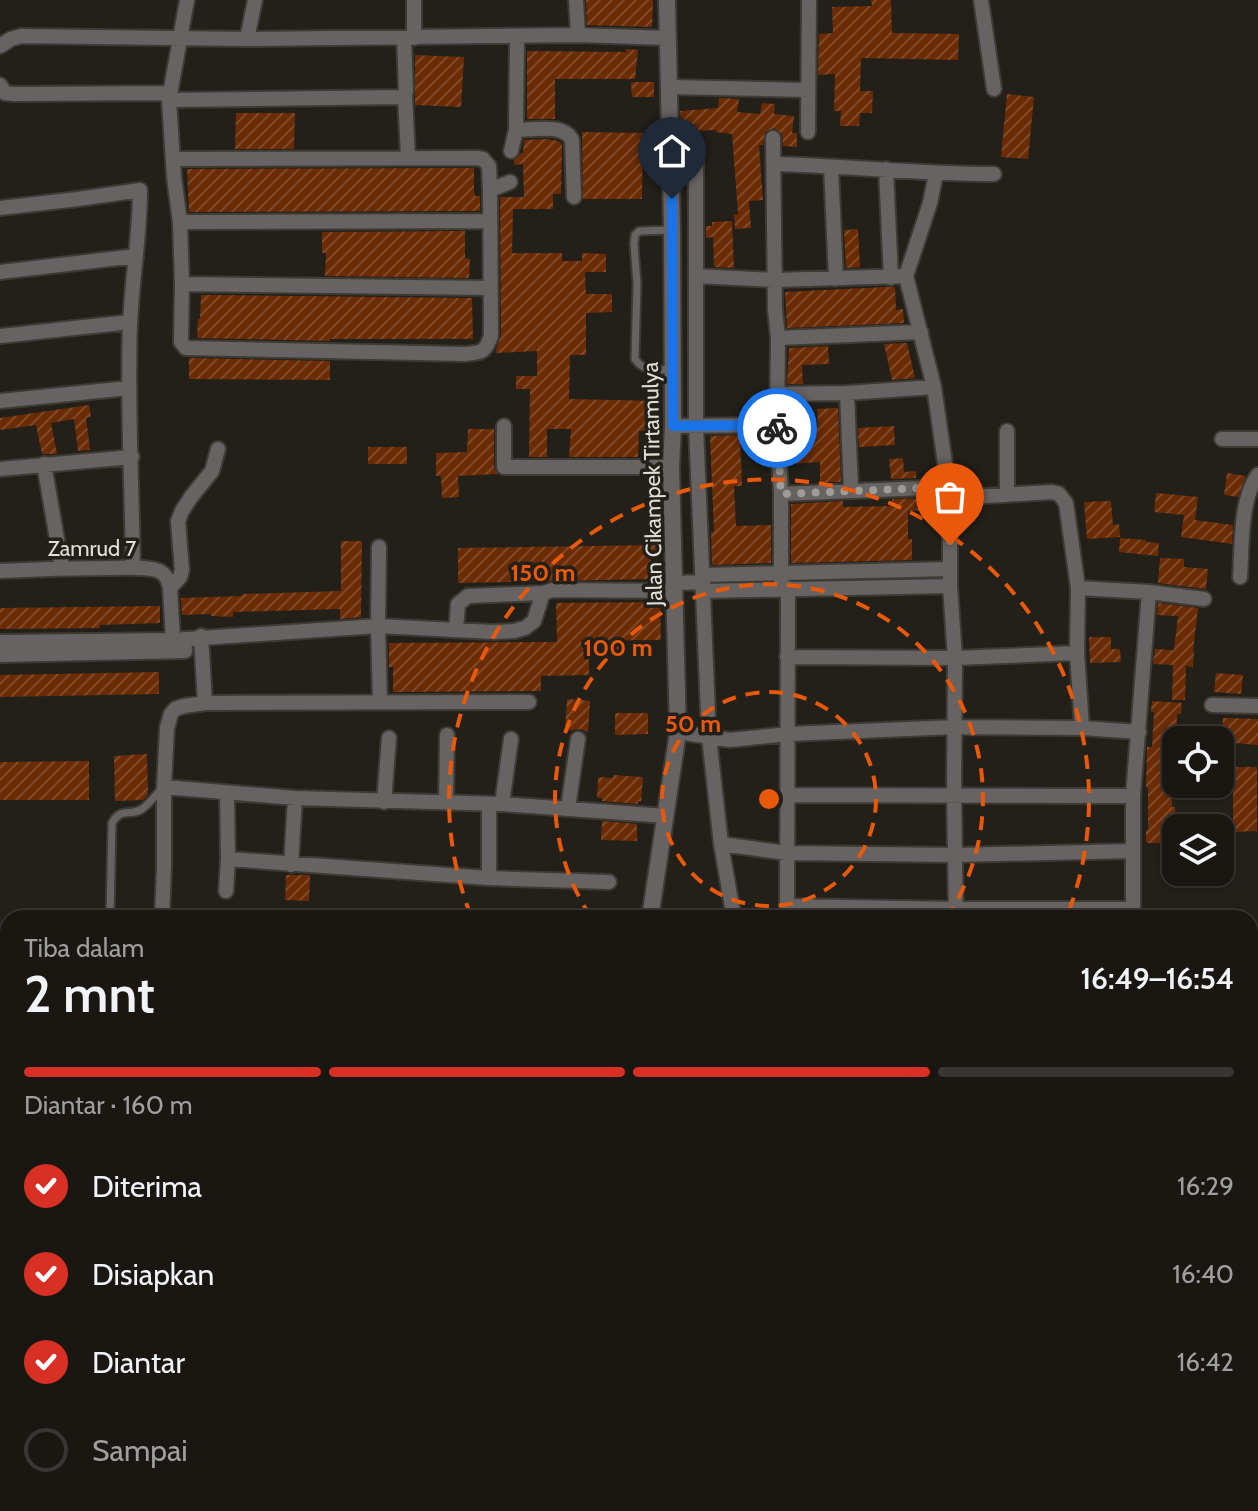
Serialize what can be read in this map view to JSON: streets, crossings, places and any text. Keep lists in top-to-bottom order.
{
  "streets": {
    "street": ["Jalan Cikampek Tirtamulya", "Zamrud 7"]
  },
  "page": {
    "heading": ["2 mnt", "Tiba dalam", "16:49–16:54"],
    "bar": "Diantar · 160 m",
    "list": [
      ["Diterima", "16:29"],
      ["Disiapkan", "16:40"],
      ["Diantar", "16:42"],
      "Sampai"
    ]
  },
  "rings": ["150 m", "100 m", "50 m"]
}
